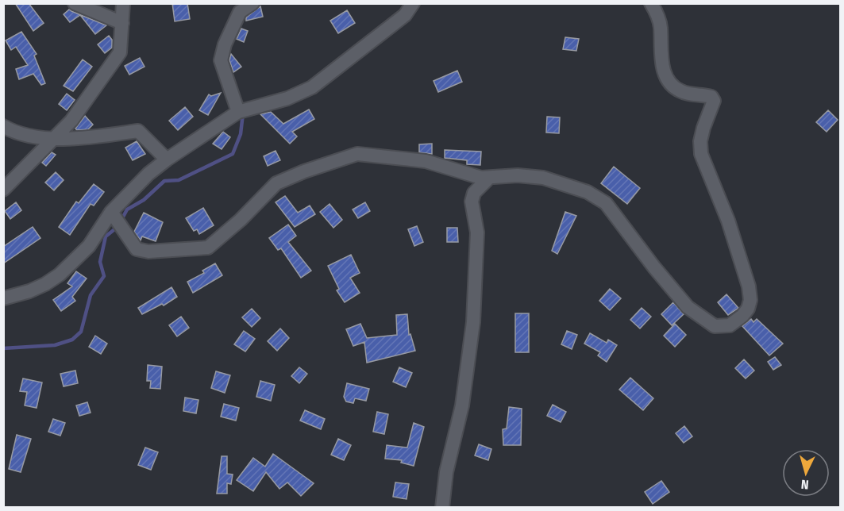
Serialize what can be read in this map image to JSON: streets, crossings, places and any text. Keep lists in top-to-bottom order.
{
  "north": "bottom"
}
